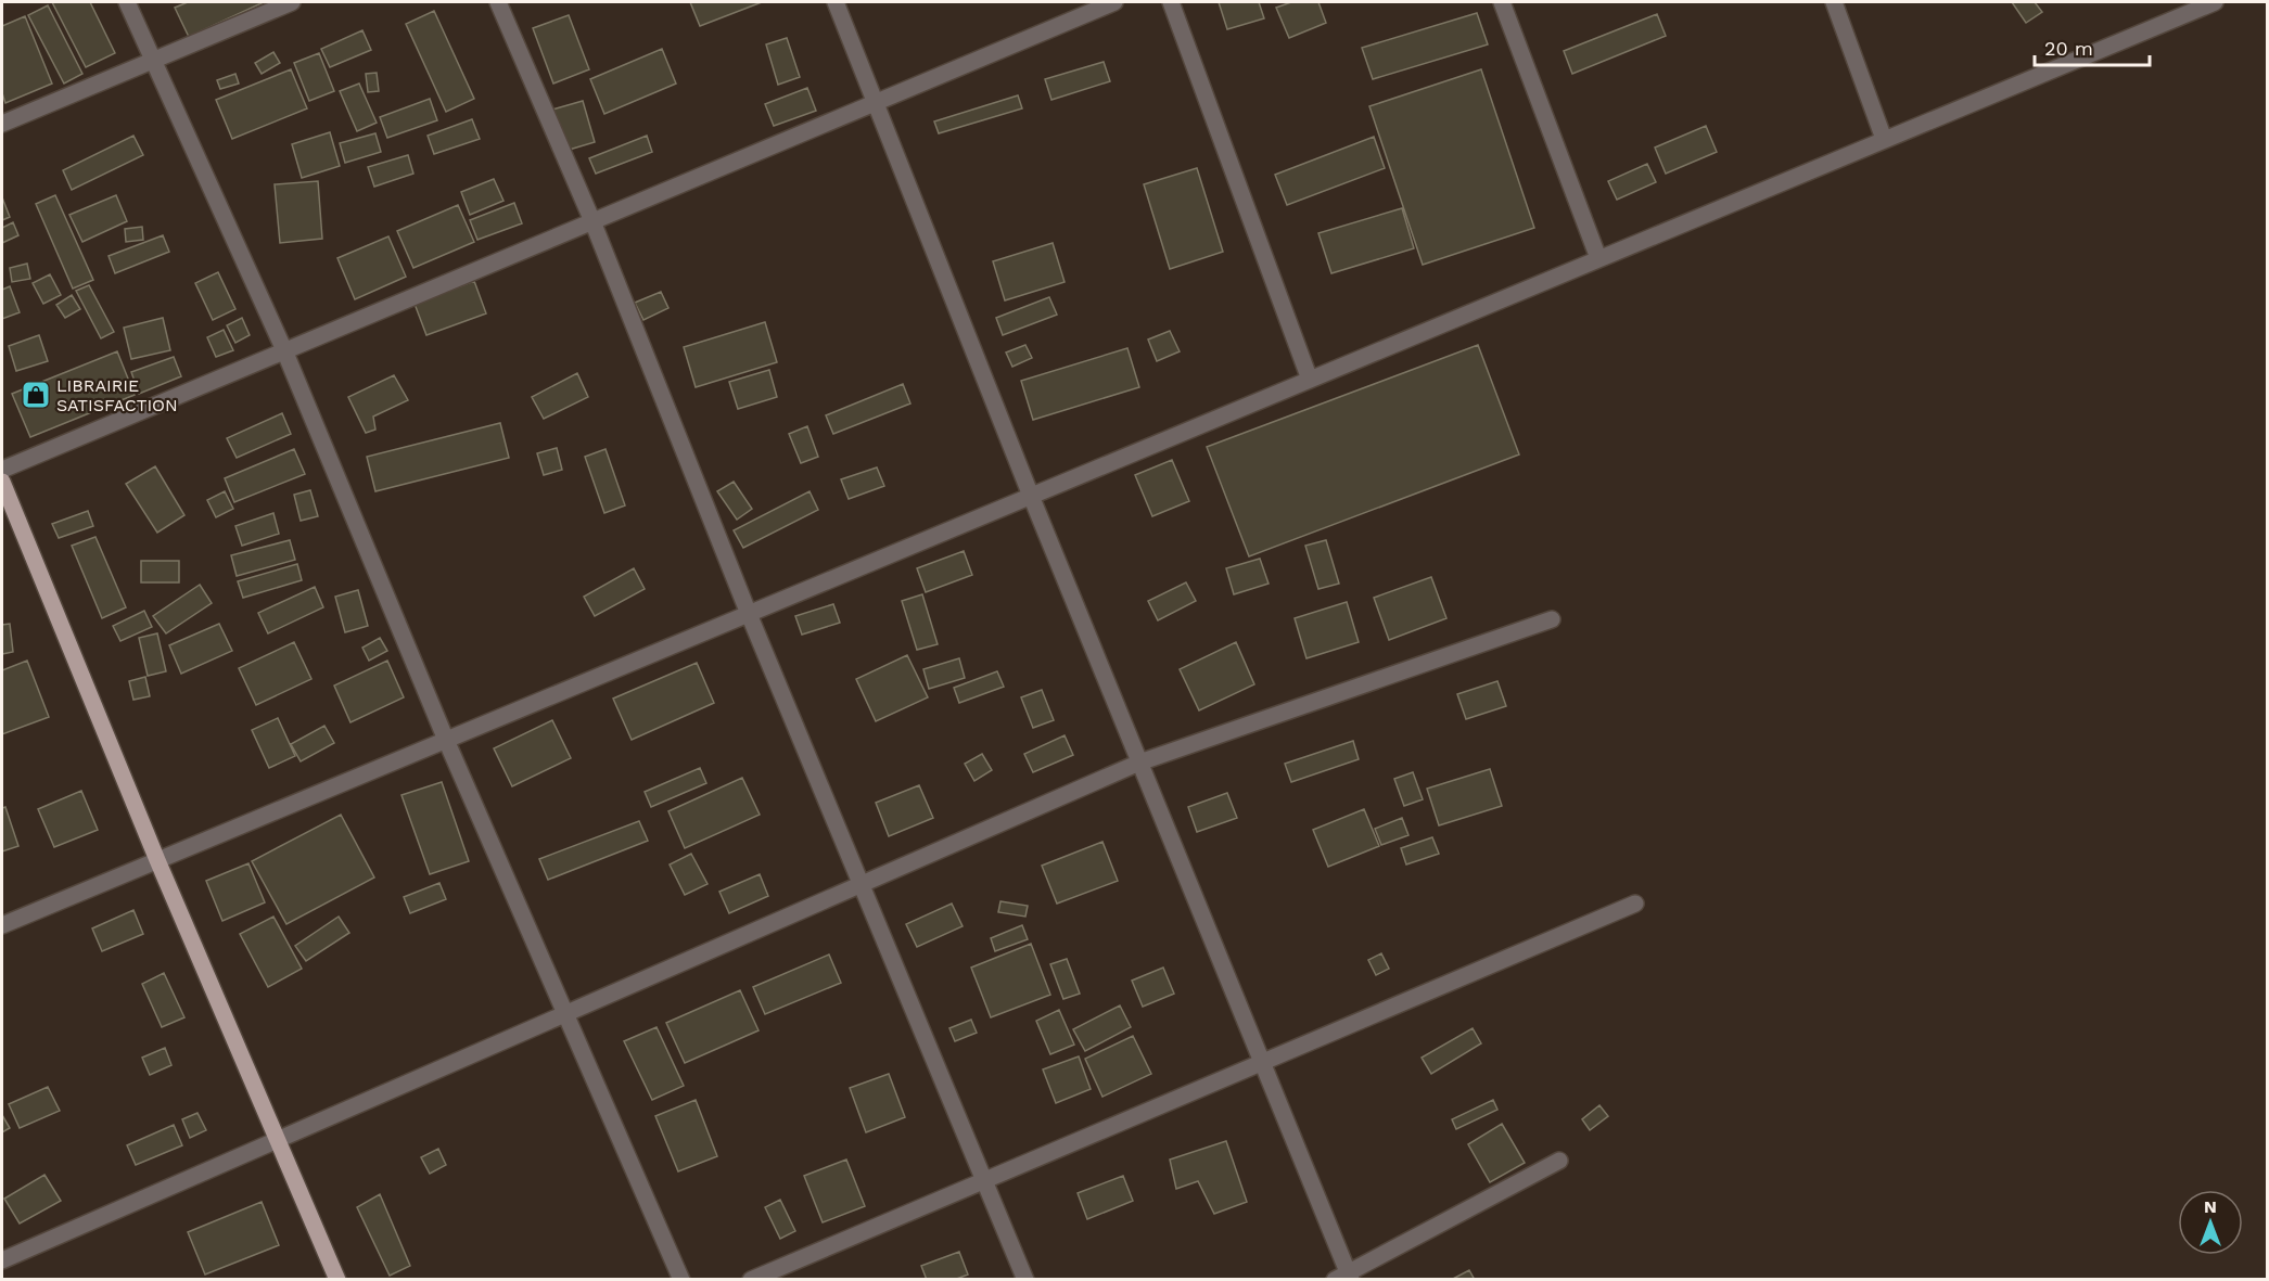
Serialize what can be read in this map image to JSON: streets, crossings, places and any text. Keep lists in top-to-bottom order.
{
  "places": {
    "shop": ["LIBRAIRIE SATISFACTION"]
  },
  "scale_bar": "20 m",
  "north": "top"
}
